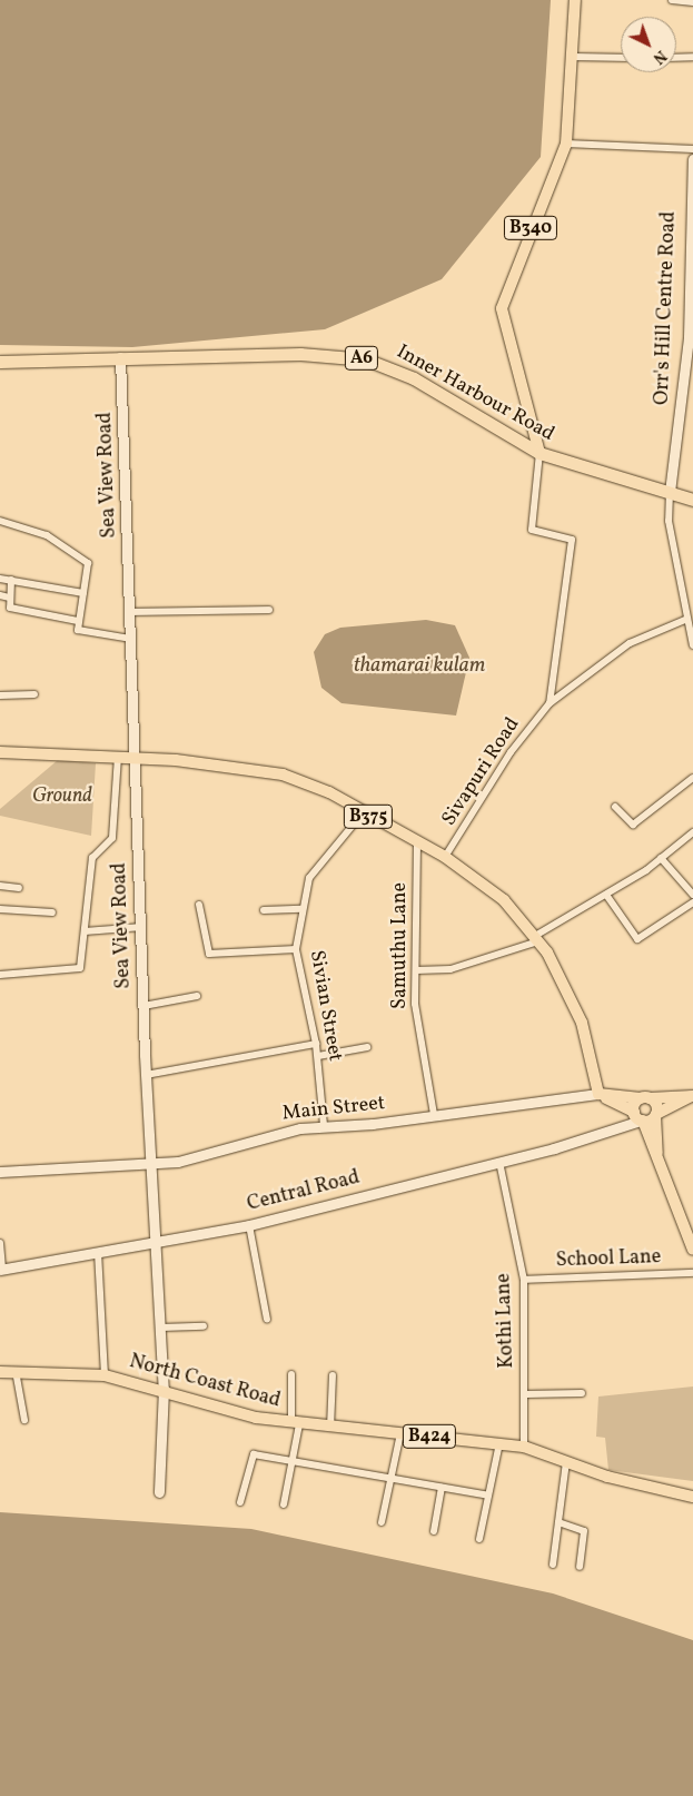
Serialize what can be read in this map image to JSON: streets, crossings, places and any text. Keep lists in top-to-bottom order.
{
  "streets": {
    "highway": ["A6", "Inner Harbour Road"],
    "main road": [
      "B340",
      "Orr's Hill Centre Road",
      "Sea View Road",
      "B375",
      "Main Street",
      "Central Road",
      "North Coast Road",
      "B424"
    ],
    "street": [
      "Sivapuri Road",
      "Samuthu Lane",
      "Sivian Street",
      "School Lane",
      "Kothi Lane"
    ]
  },
  "crossings": [
    ["B340", "Inner Harbour Road"],
    ["Orr's Hill Centre Road", "Inner Harbour Road"],
    ["Inner Harbour Road", "Sea View Road"],
    ["Sea View Road", "B375"],
    ["Sea View Road", "Main Street"],
    ["Sea View Road", "Central Road"],
    ["Sea View Road", "North Coast Road"],
    ["Sivapuri Road", "B375"],
    ["B375", "Samuthu Lane"],
    ["B375", "Sivian Street"],
    ["B375", "Main Street"],
    ["Samuthu Lane", "Main Street"],
    ["Sivian Street", "Main Street"],
    ["Central Road", "Kothi Lane"],
    ["School Lane", "Kothi Lane"],
    ["Kothi Lane", "North Coast Road"]
  ],
  "water": ["thamarai kulam"],
  "parks": ["Ground"],
  "north": "bottom right"
}
